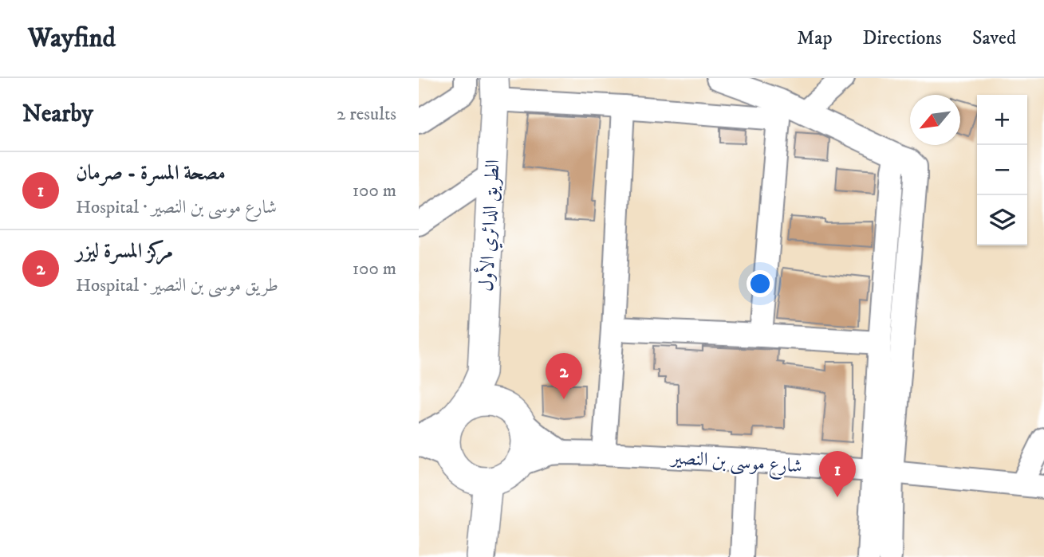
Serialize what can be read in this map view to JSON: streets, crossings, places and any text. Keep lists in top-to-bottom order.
{
  "streets": {
    "main road": ["الطريق الدائري الأول"],
    "street": ["شارع موسى بن النصير"]
  },
  "north": "bottom left",
  "page": {
    "header": "Wayfind",
    "nav": ["Map", "Directions", "Saved"],
    "heading": ["Nearby", "2 results"],
    "map_buttons": ["+", "−"],
    "list": [
      {
        "mark": "1",
        "name": "مصحة المسرة - صرمان",
        "note": "Hospital · شارع موسى بن النصير",
        "value": "100 m"
      },
      {
        "mark": "2",
        "name": "مركز المسرة ليزر",
        "note": "Hospital · طريق موسى بن النصير",
        "value": "100 m"
      }
    ],
    "pins": ["2", "1"]
  }
}
